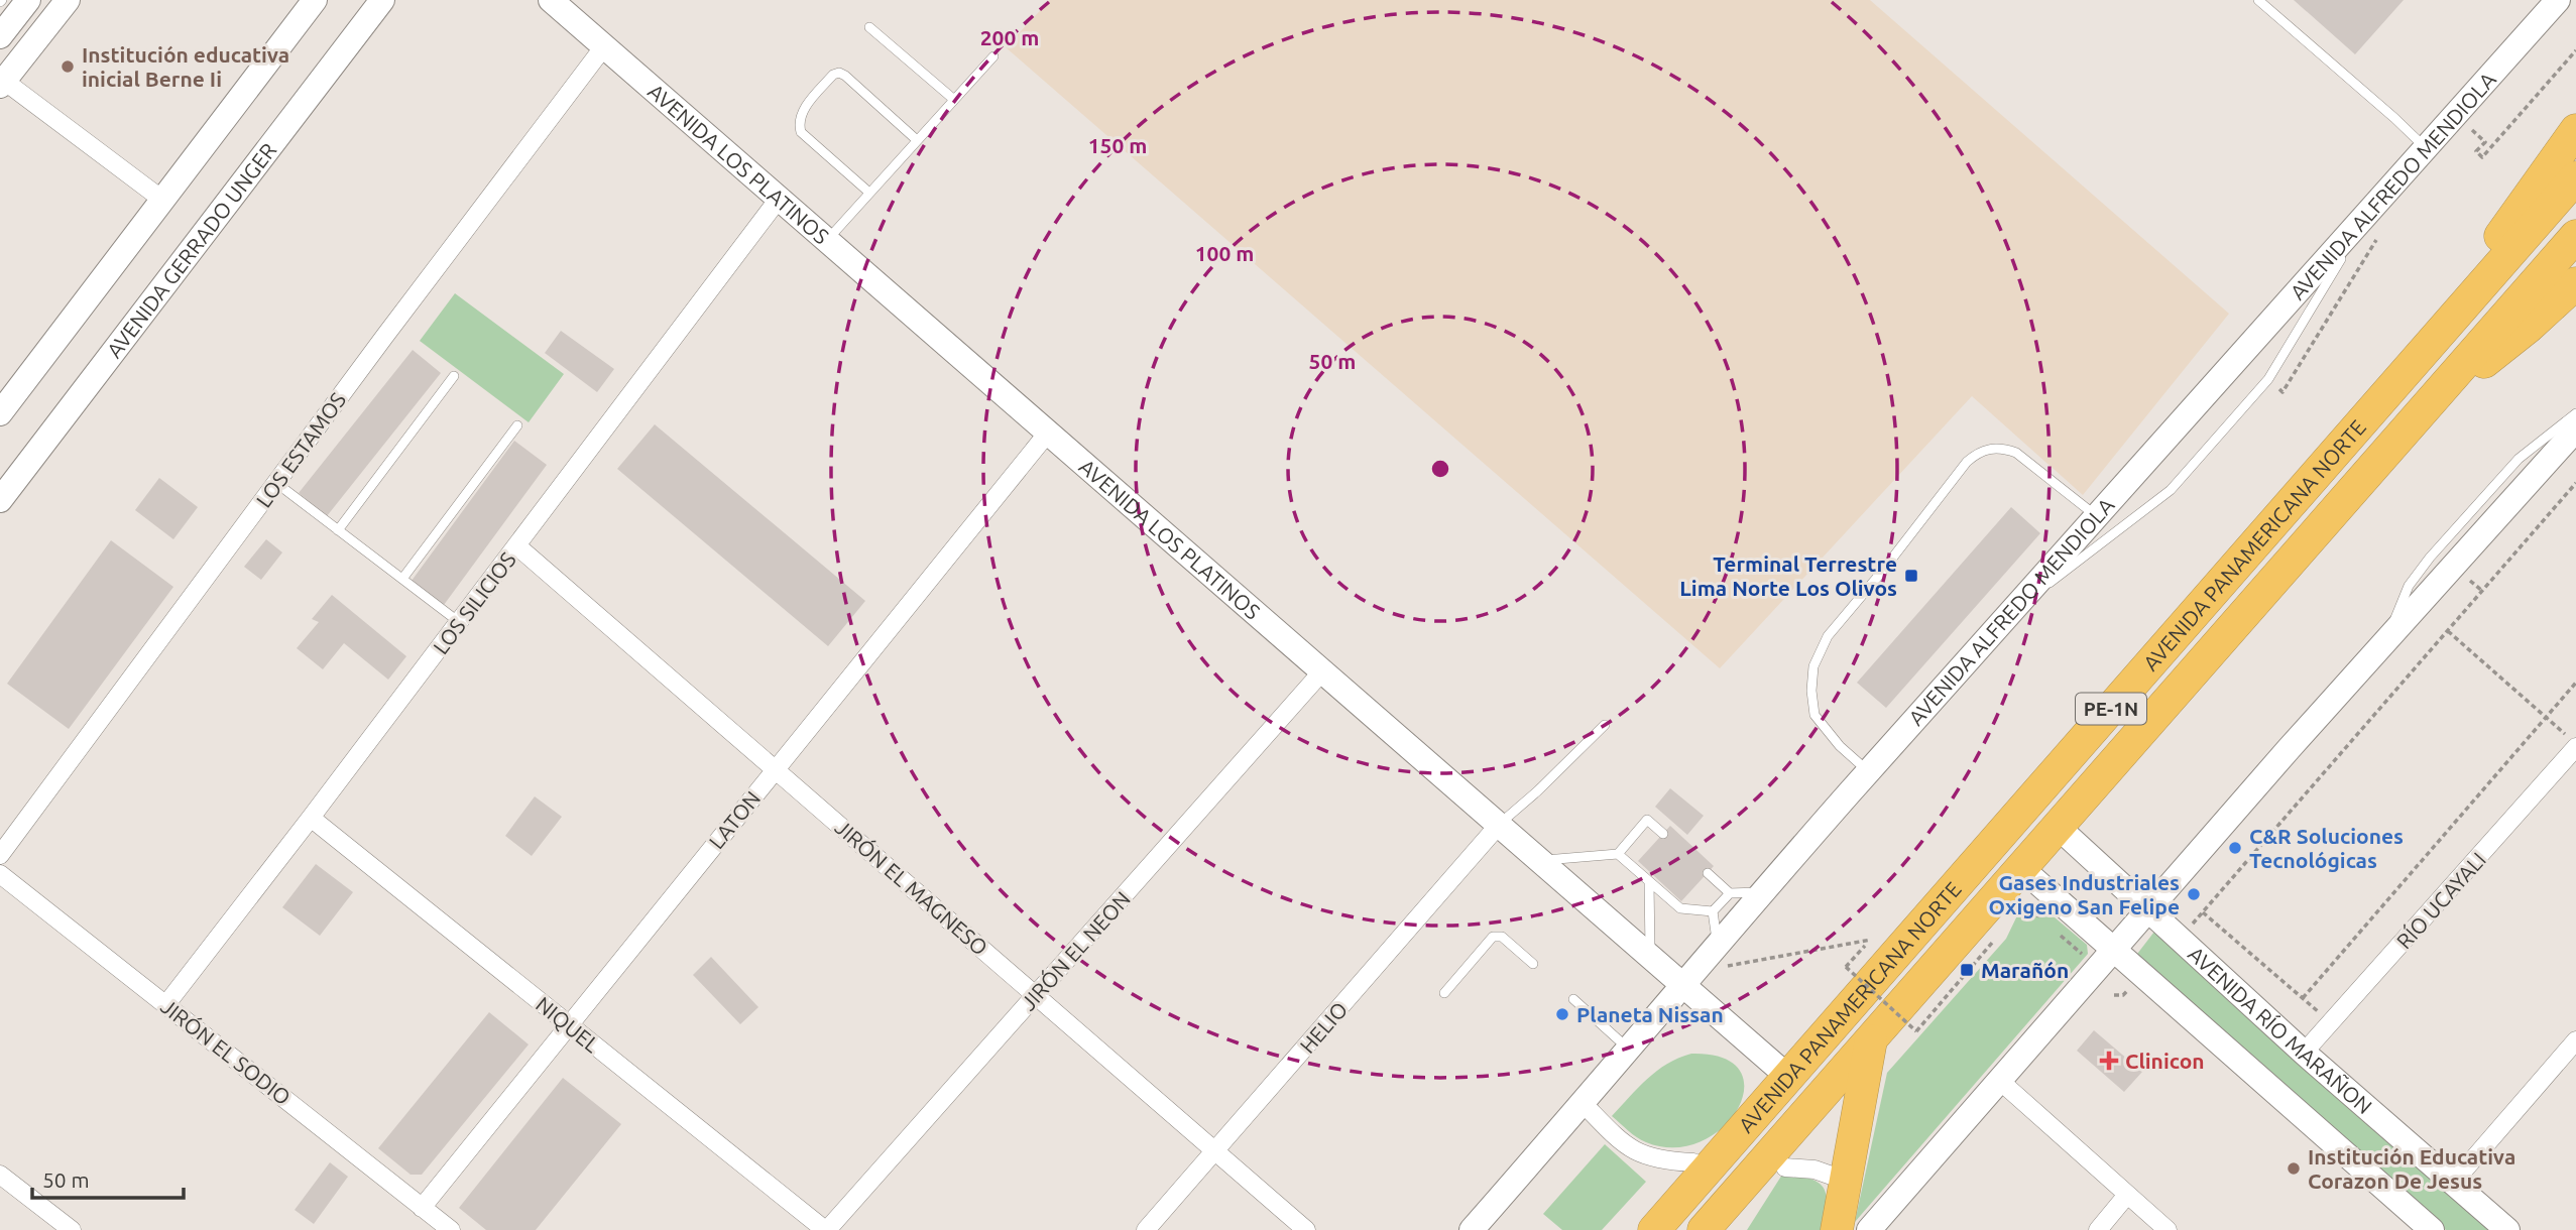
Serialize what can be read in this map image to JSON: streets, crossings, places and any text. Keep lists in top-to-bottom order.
{
  "streets": {
    "highway": ["AVENIDA PANAMERICANA NORTE", "PE-1N"],
    "main road": [
      "AVENIDA LOS PLATINOS",
      "AVENIDA ALFREDO MENDIOLA",
      "AVENIDA GERRADO UNGER",
      "AVENIDA RÍO MARAÑON"
    ],
    "street": [
      "LOS ESTAMOS",
      "LOS SILICIOS",
      "LATON",
      "JIRÓN EL MAGNESO",
      "RÍO UCAYALI",
      "JIRÓN EL NEON",
      "NIQUEL",
      "HELIO",
      "JIRÓN EL SODIO"
    ]
  },
  "crossings": [
    ["AVENIDA LOS PLATINOS", "AVENIDA ALFREDO MENDIOLA"],
    ["AVENIDA LOS PLATINOS", "LOS ESTAMOS"],
    ["AVENIDA LOS PLATINOS", "AVENIDA PANAMERICANA NORTE"],
    ["AVENIDA LOS PLATINOS", "LOS SILICIOS"],
    ["AVENIDA LOS PLATINOS", "LATON"],
    ["AVENIDA LOS PLATINOS", "JIRÓN EL NEON"],
    ["AVENIDA LOS PLATINOS", "HELIO"],
    ["AVENIDA PANAMERICANA NORTE", "AVENIDA RÍO MARAÑON"],
    ["LOS SILICIOS", "JIRÓN EL MAGNESO"],
    ["LOS SILICIOS", "NIQUEL"],
    ["LOS SILICIOS", "JIRÓN EL SODIO"],
    ["LATON", "JIRÓN EL MAGNESO"],
    ["LATON", "NIQUEL"],
    ["LATON", "JIRÓN EL SODIO"],
    ["JIRÓN EL MAGNESO", "JIRÓN EL NEON"],
    ["JIRÓN EL MAGNESO", "HELIO"],
    ["RÍO UCAYALI", "AVENIDA RÍO MARAÑON"],
    ["JIRÓN EL NEON", "NIQUEL"]
  ],
  "places": {
    "other": [
      "Institución educativa inicial Berne Ii",
      "C&R Soluciones Tecnológicas",
      "Gases Industriales Oxigeno San Felipe",
      "Planeta Nissan",
      "Institución Educativa Corazon De Jesus"
    ],
    "transit": ["Terminal Terrestre Lima Norte Los Olivos", "Marañón"],
    "health": ["Clinicon"]
  },
  "scale_bar": "50 m",
  "rings": [
    "200 m",
    "150 m",
    "100 m",
    "50 m"
  ]
}
